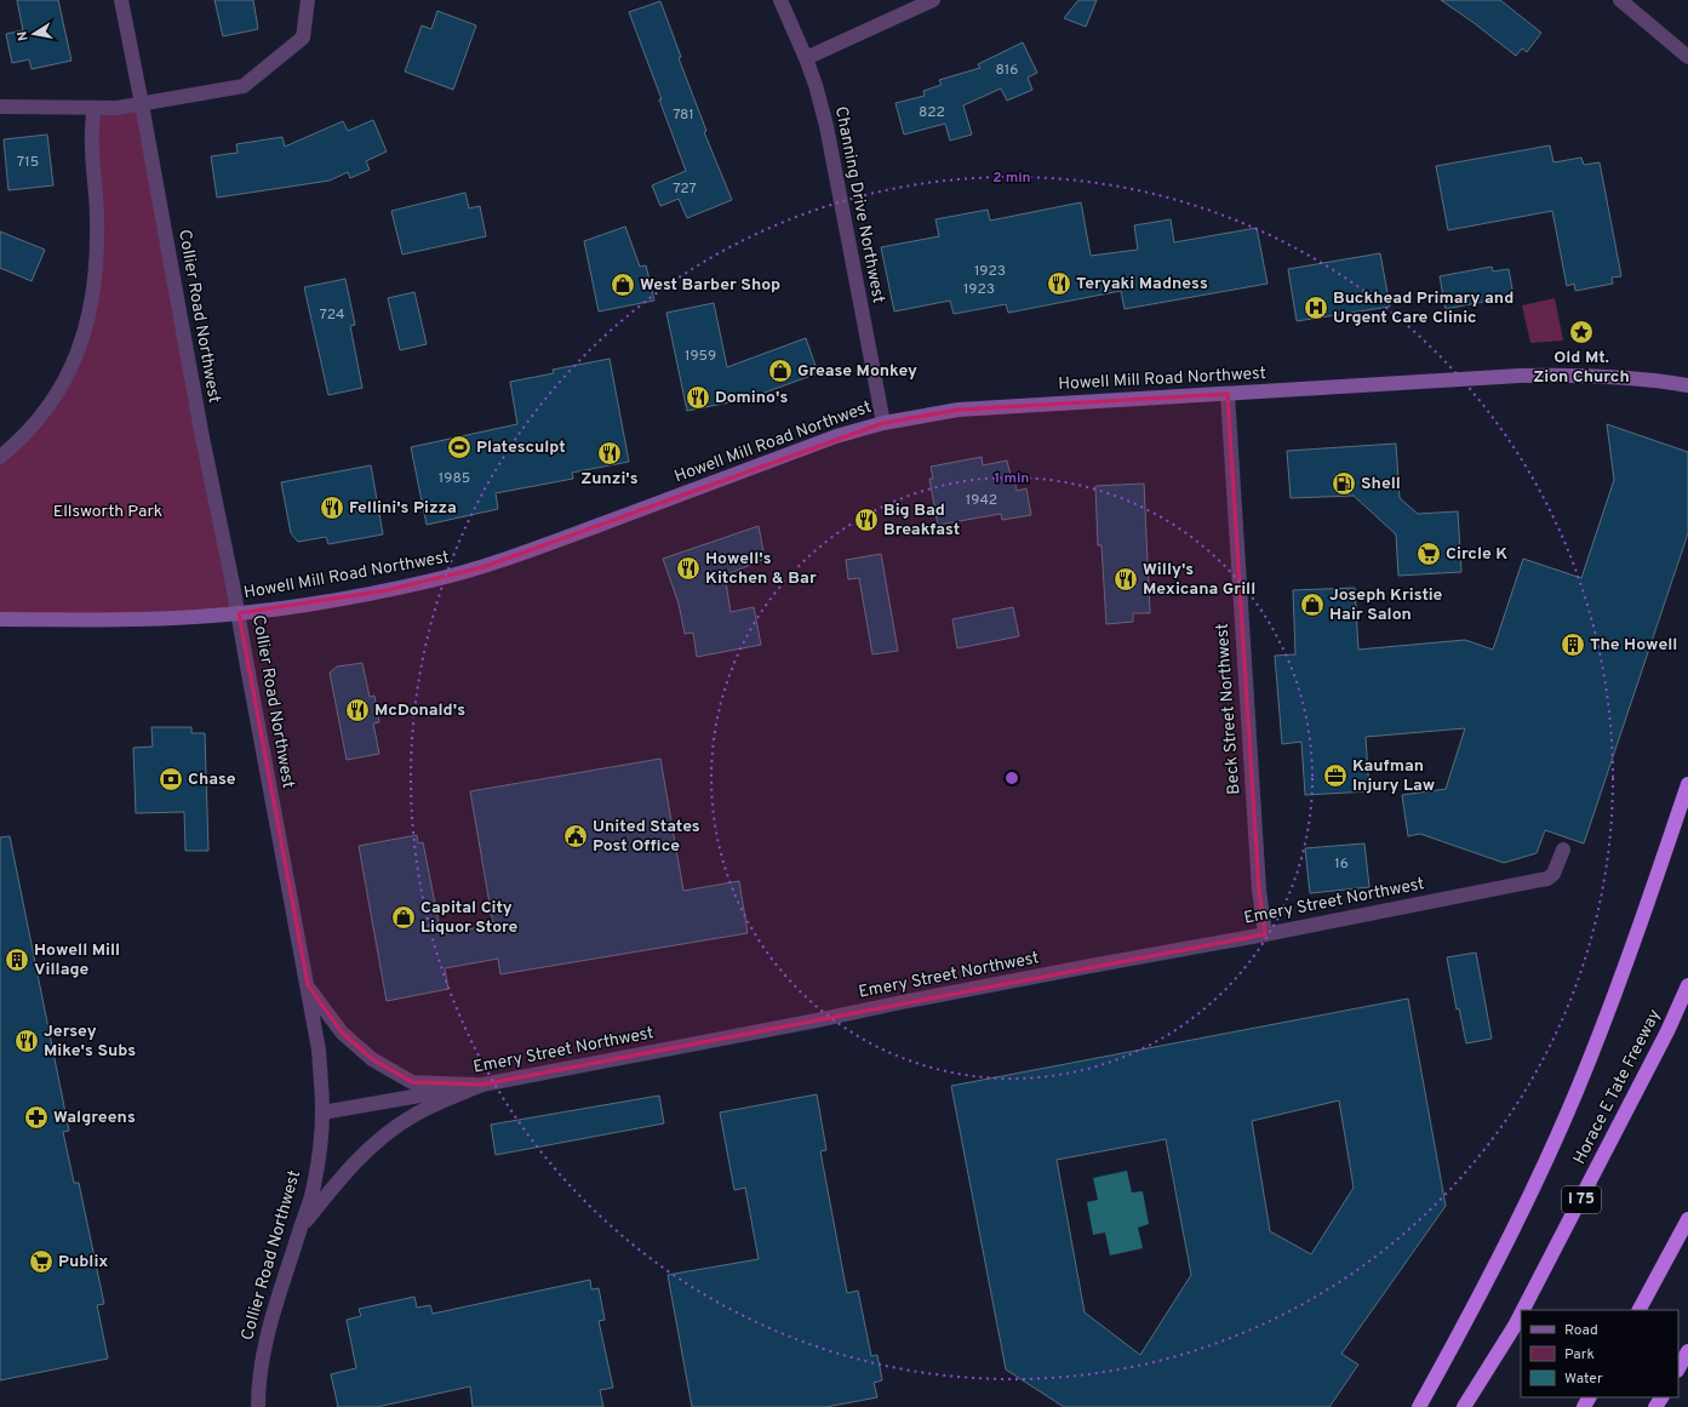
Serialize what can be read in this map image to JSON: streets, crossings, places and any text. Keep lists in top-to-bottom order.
{
  "streets": {
    "highway": ["Horace E Tate Freeway", "I 75"],
    "main road": ["Howell Mill Road Northwest"],
    "street": [
      "Channing Drive Northwest",
      "Collier Road Northwest",
      "Beck Street Northwest",
      "Emery Street Northwest"
    ]
  },
  "crossings": [
    ["Channing Drive Northwest", "Howell Mill Road Northwest"],
    ["Collier Road Northwest", "Howell Mill Road Northwest"],
    ["Collier Road Northwest", "Emery Street Northwest"],
    ["Howell Mill Road Northwest", "Beck Street Northwest"],
    ["Beck Street Northwest", "Emery Street Northwest"]
  ],
  "parks": ["Ellsworth Park"],
  "places": {
    "restaurant": [
      "Teryaki Madness",
      "Domino's",
      "Zunzi's",
      "Fellini's Pizza",
      "Big Bad Breakfast",
      "Howell's Kitchen & Bar",
      "Willy's Mexicana Grill",
      "McDonald's",
      "Jersey Mike's Subs"
    ],
    "shop": [
      "West Barber Shop",
      "Grease Monkey",
      "Joseph Kristie Hair Salon",
      "Capital City Liquor Store"
    ],
    "hospital": ["Buckhead Primary and Urgent Care Clinic"],
    "place": ["Old Mt. Zion Church"],
    "sports": ["Platesculpt"],
    "fuel station": ["Shell"],
    "supermarket": ["Circle K", "Publix"],
    "building": ["The Howell", "Howell Mill Village"],
    "office": ["Kaufman Injury Law"],
    "bank": ["Chase"],
    "public building": ["United States Post Office"],
    "pharmacy": ["Walgreens"]
  },
  "house_numbers": [
    "816",
    "822",
    "781",
    "715",
    "727",
    "1923",
    "1923",
    "724",
    "1959",
    "1985",
    "1942",
    "16"
  ],
  "legend": ["Road", "Park", "Water"],
  "north": "left",
  "rings": ["2 min", "1 min"]
}
